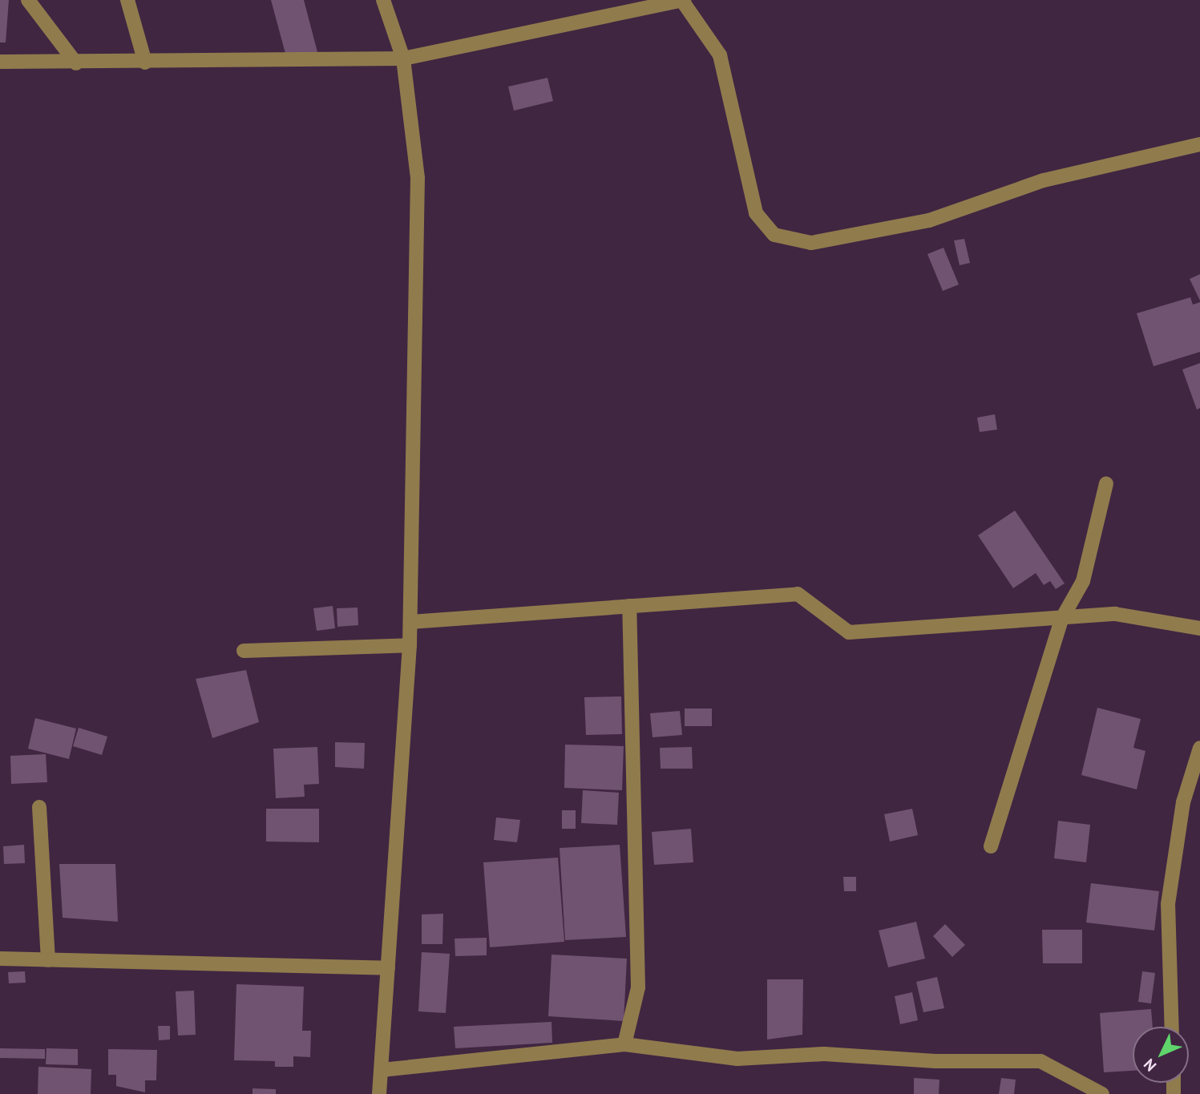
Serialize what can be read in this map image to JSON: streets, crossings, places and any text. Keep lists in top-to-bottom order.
{
  "north": "bottom left"
}
